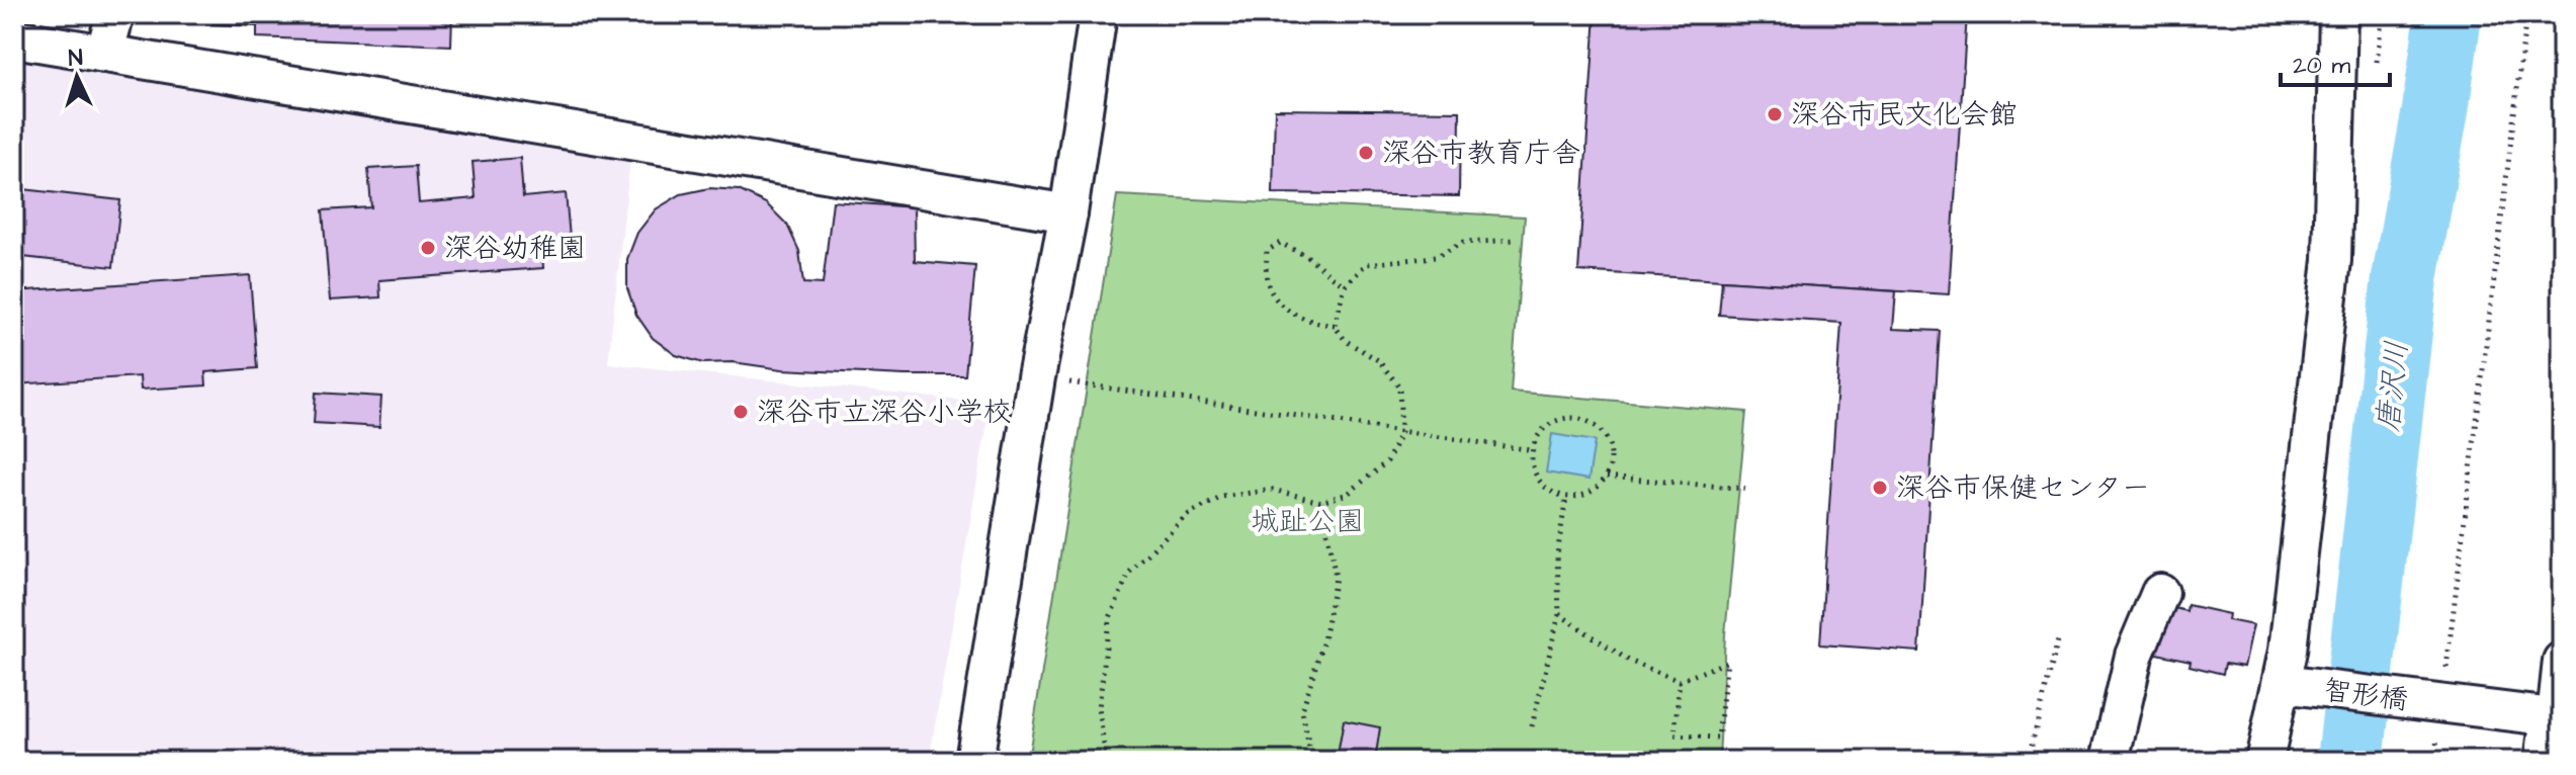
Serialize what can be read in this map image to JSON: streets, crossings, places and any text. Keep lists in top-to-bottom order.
{
  "streets": {
    "street": ["智形橋"]
  },
  "water": ["唐沢川"],
  "parks": ["城趾公園"],
  "places": [
    "深谷市民文化会館",
    "深谷市教育庁舎",
    "深谷幼稚園",
    "深谷市立深谷小学校",
    "深谷市保健センター"
  ],
  "scale_bar": "20 m",
  "north": "top"
}
